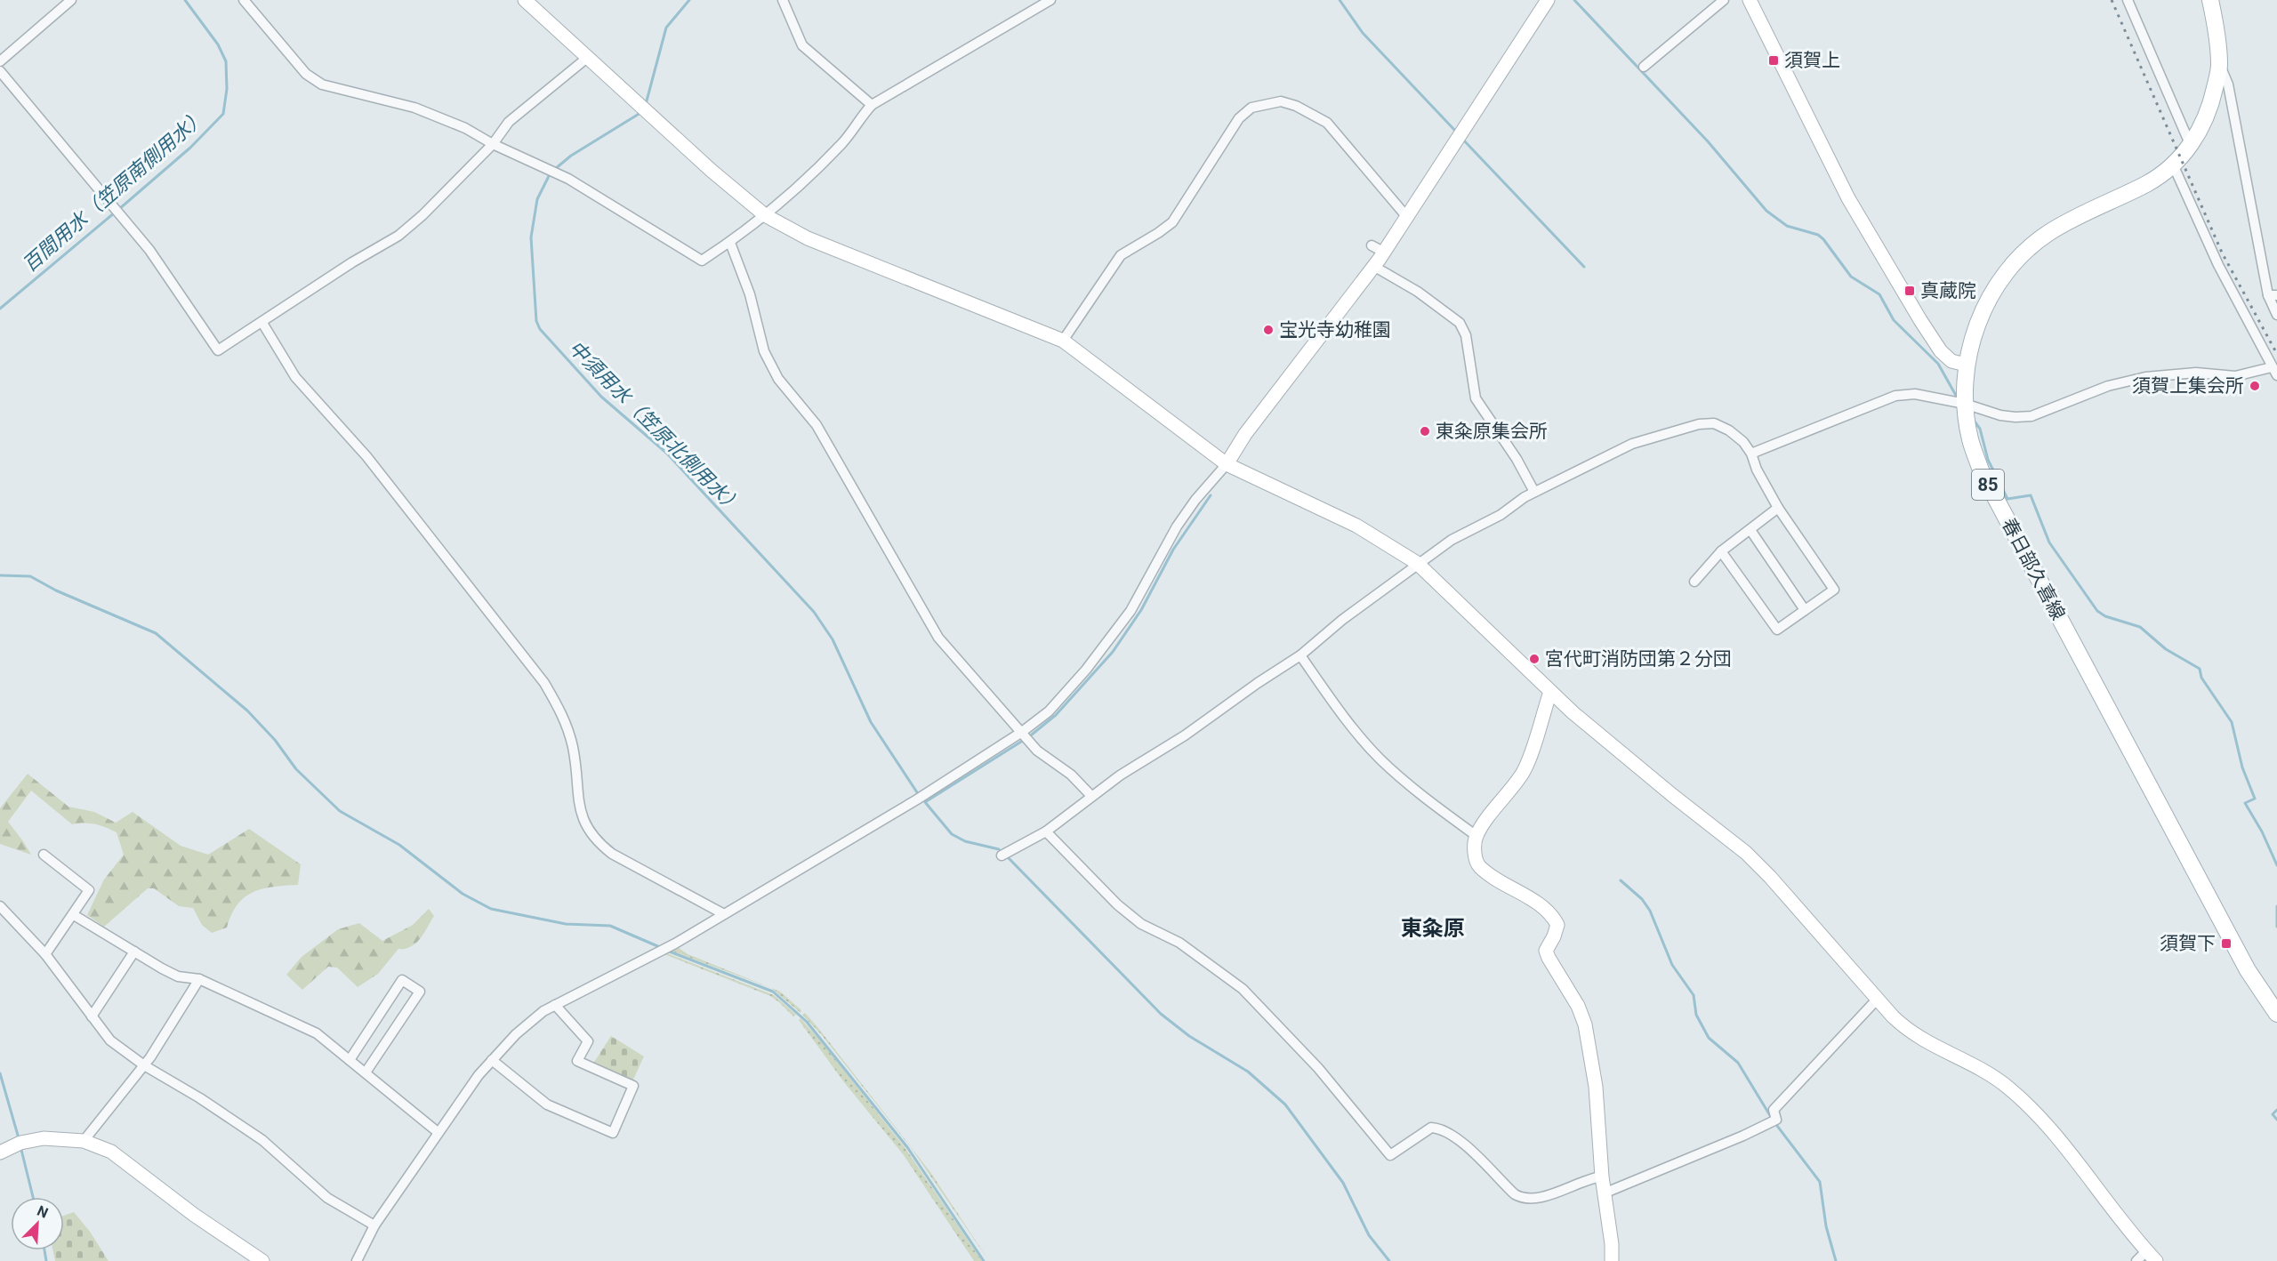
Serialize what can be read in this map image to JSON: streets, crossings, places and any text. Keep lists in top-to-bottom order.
{
  "streets": {
    "main road": ["85", "春日部久喜線"]
  },
  "districts": ["東粂原"],
  "water": ["百間用水（笠原南側用水）", "中須用水（笠原北側用水）"],
  "places": {
    "transit": ["須賀上", "真蔵院", "須賀下"],
    "other": [
      "宝光寺幼稚園",
      "須賀上集会所",
      "東粂原集会所",
      "宮代町消防団第２分団"
    ]
  },
  "north": "top right"
}
